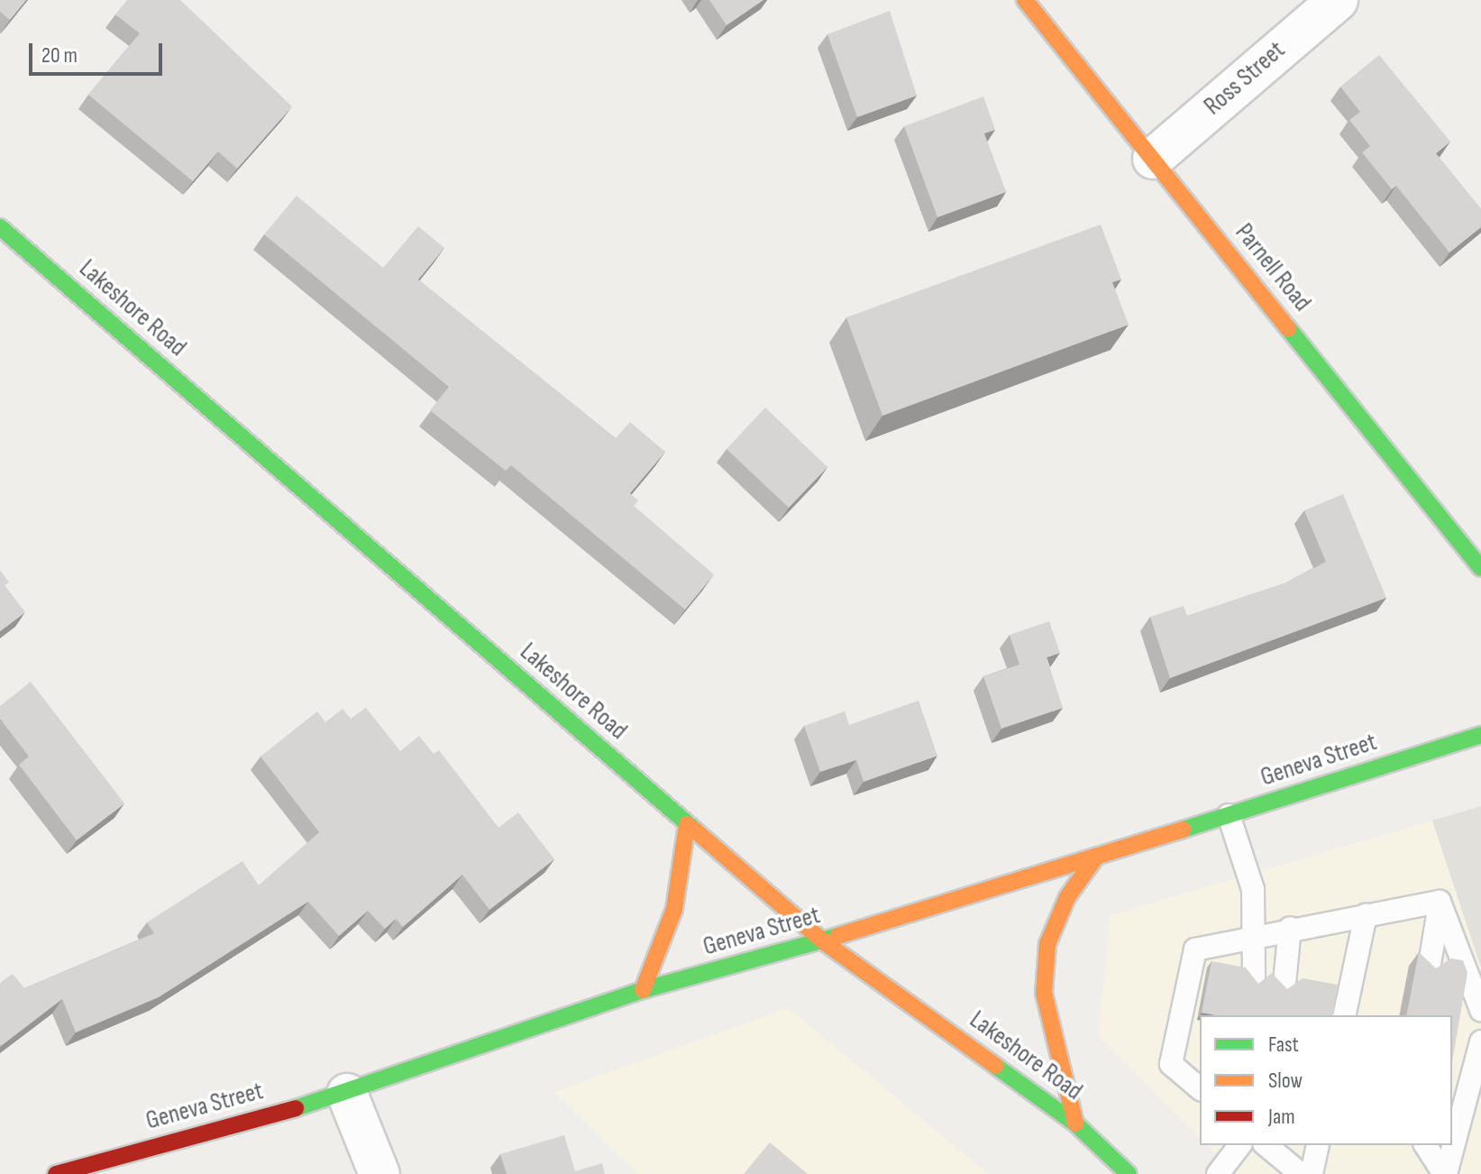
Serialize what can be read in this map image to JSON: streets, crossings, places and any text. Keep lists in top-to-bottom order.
{
  "streets": {
    "main road": ["Parnell Road", "Lakeshore Road", "Geneva Street"],
    "street": ["Ross Street"]
  },
  "crossings": [
    ["Ross Street", "Parnell Road"],
    ["Lakeshore Road", "Geneva Street"]
  ],
  "legend": ["Fast", "Slow", "Jam"],
  "scale_bar": "20 m"
}
